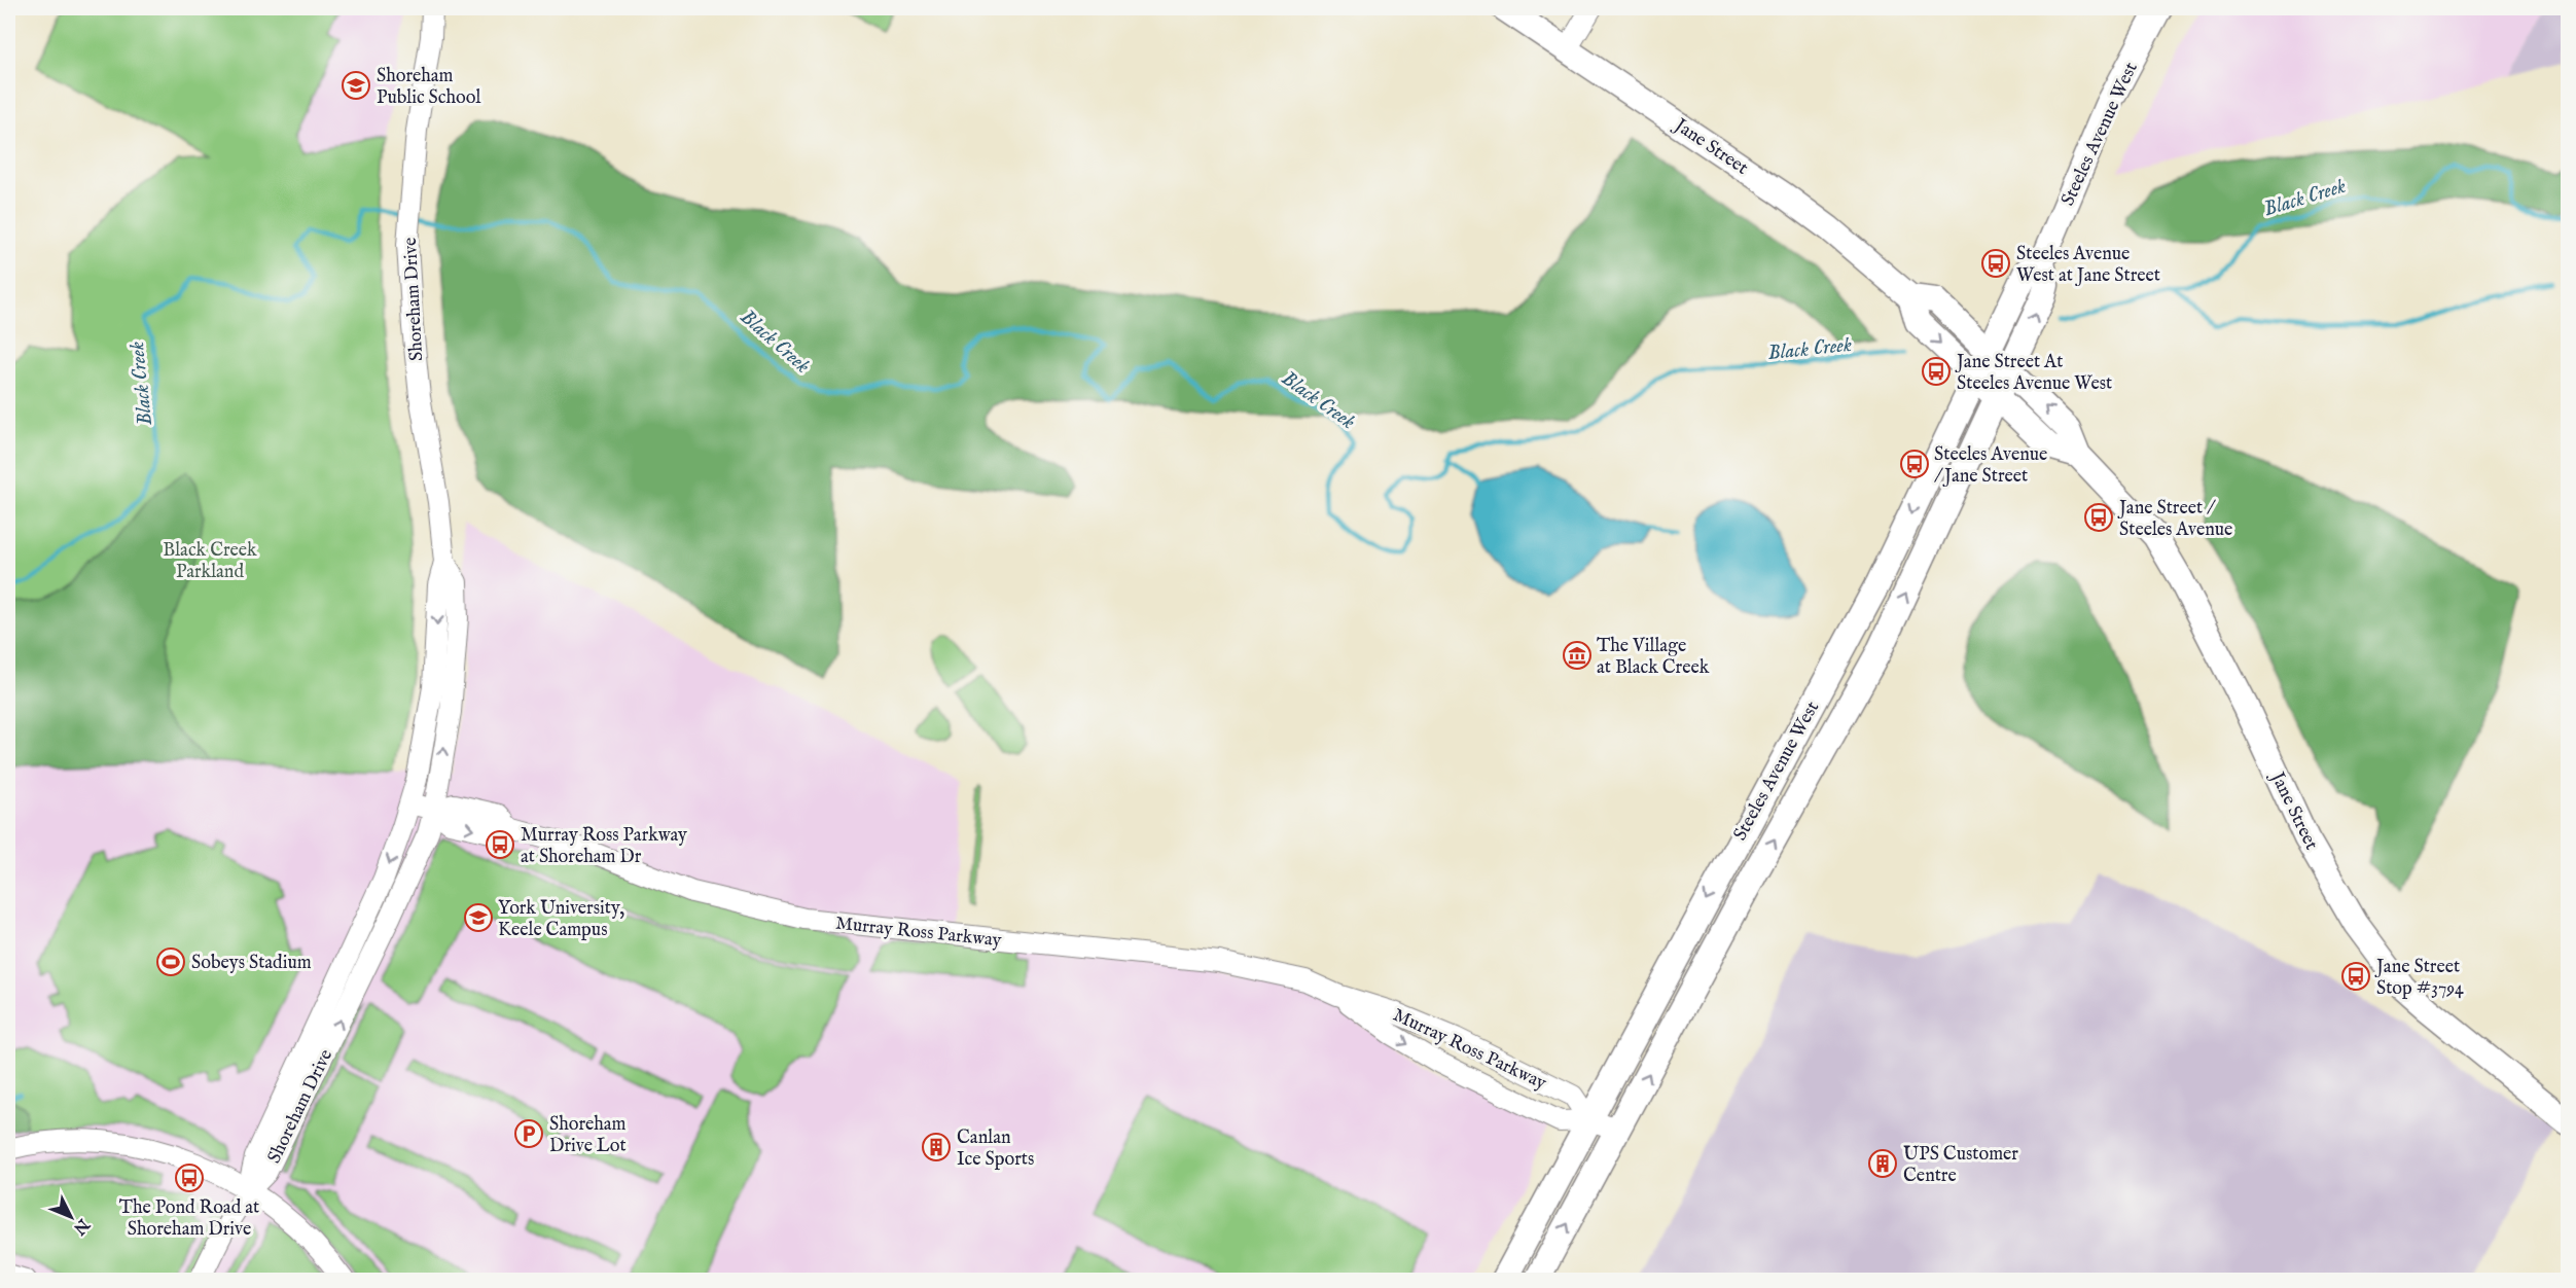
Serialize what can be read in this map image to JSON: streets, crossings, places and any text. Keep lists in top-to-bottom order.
{
  "streets": {
    "main road": ["Steeles Avenue West", "Jane Street"],
    "street": ["Shoreham Drive", "Murray Ross Parkway"]
  },
  "crossings": [
    ["Steeles Avenue West", "Jane Street"],
    ["Steeles Avenue West", "Murray Ross Parkway"],
    ["Shoreham Drive", "Murray Ross Parkway"]
  ],
  "water": ["Black Creek"],
  "parks": ["Black Creek Parkland"],
  "places": {
    "school or university": ["Shoreham Public School", "York University, Keele Campus"],
    "bus stop": [
      "Steeles Avenue West at Jane Street",
      "Jane Street At Steeles Avenue West",
      "Steeles Avenue / Jane Street",
      "Jane Street / Steeles Avenue",
      "Murray Ross Parkway at Shoreham Dr",
      "Jane Street Stop #3794",
      "The Pond Road at Shoreham Drive"
    ],
    "museum": ["The Village at Black Creek"],
    "sports": ["Sobeys Stadium"],
    "parking": ["Shoreham Drive Lot"],
    "building": ["Canlan Ice Sports", "UPS Customer Centre"]
  },
  "north": "bottom right"
}
